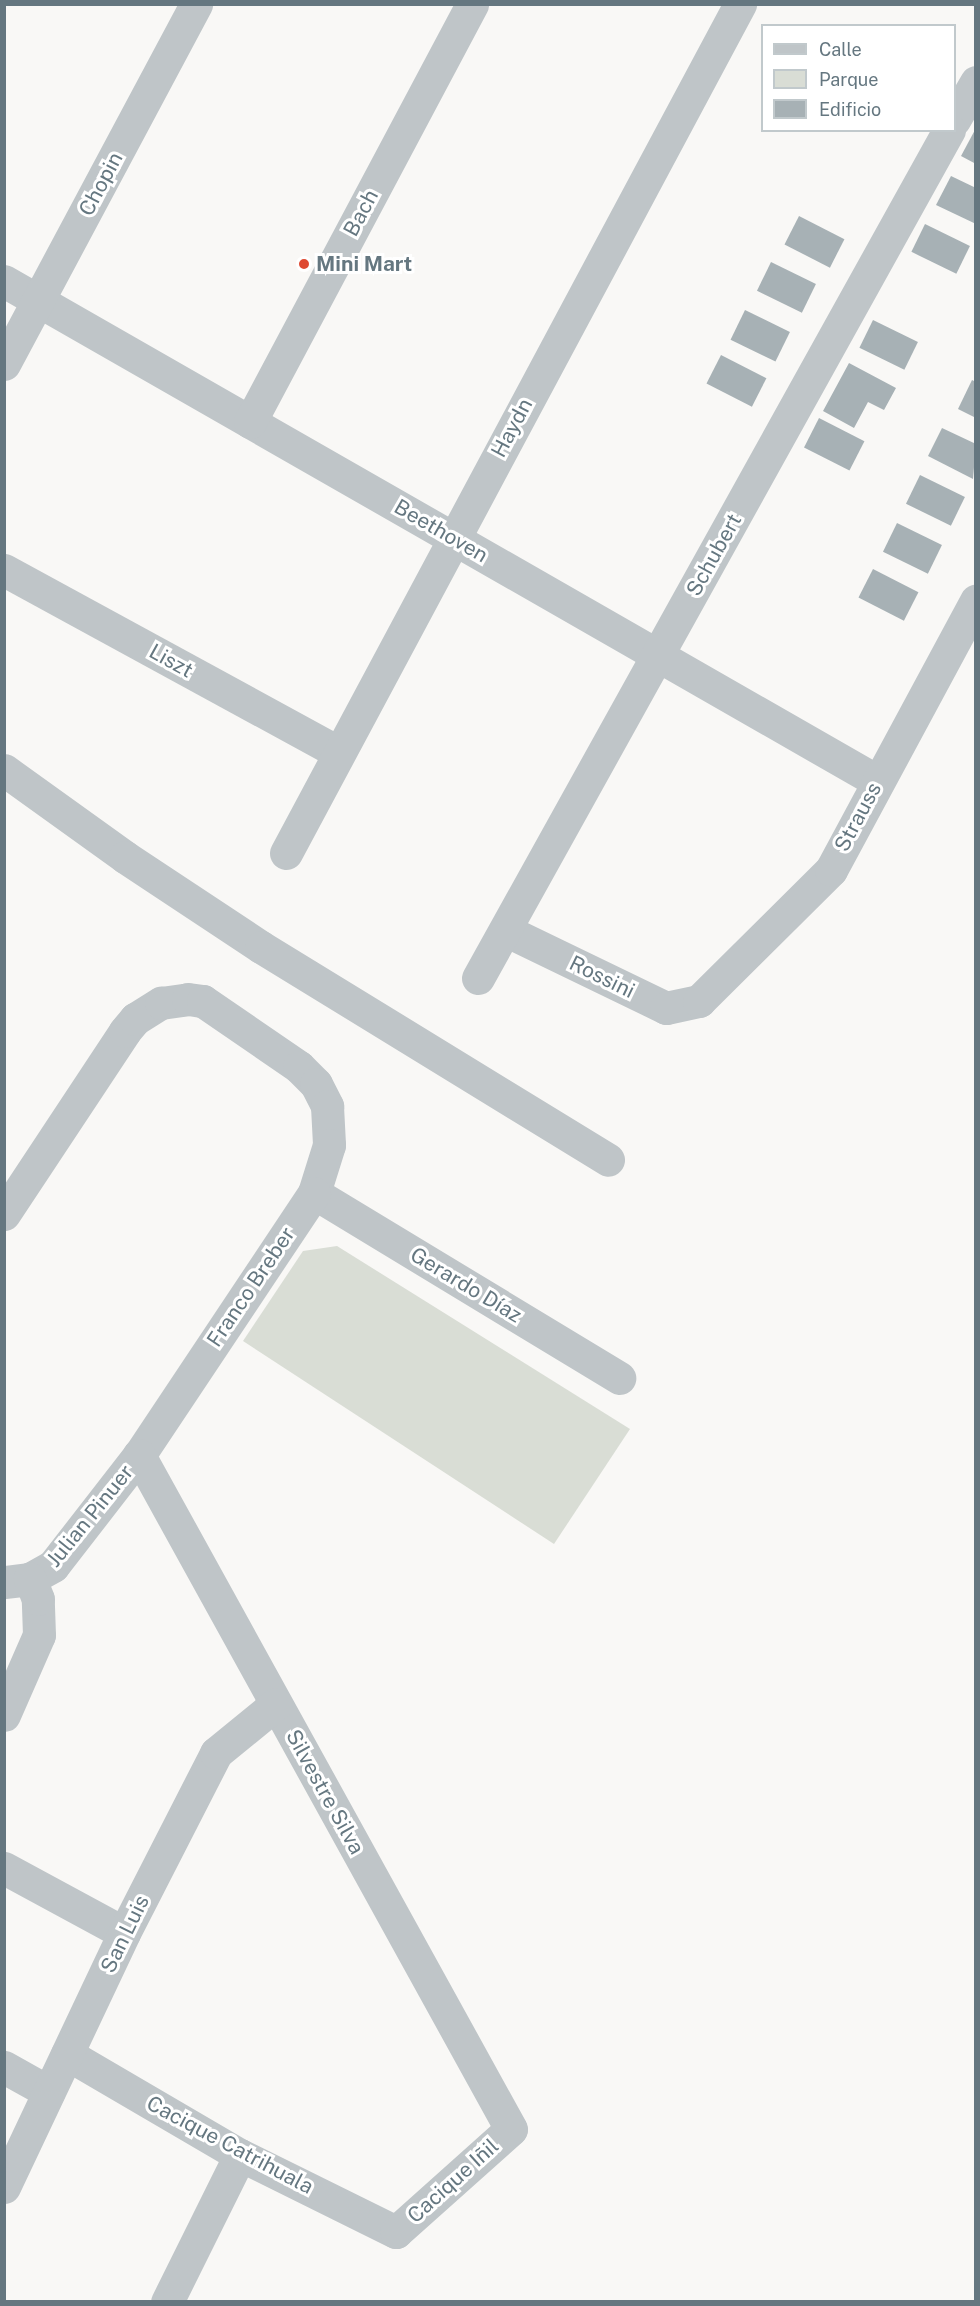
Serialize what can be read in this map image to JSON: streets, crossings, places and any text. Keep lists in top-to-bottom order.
{
  "streets": {
    "street": [
      "Chopin",
      "Bach",
      "Haydn",
      "Beethoven",
      "Schubert",
      "Liszt",
      "Strauss",
      "Rossini",
      "Gerardo Díaz",
      "Franco Breber",
      "Julian Pinuer",
      "Silvestre Silva",
      "San Luis",
      "Cacique Catrihuala",
      "Cacique Iñil"
    ]
  },
  "crossings": [
    ["Chopin", "Beethoven"],
    ["Bach", "Beethoven"],
    ["Haydn", "Beethoven"],
    ["Haydn", "Liszt"],
    ["Beethoven", "Schubert"],
    ["Beethoven", "Strauss"],
    ["Schubert", "Rossini"],
    ["Strauss", "Rossini"],
    ["Gerardo Díaz", "Franco Breber"],
    ["Franco Breber", "Julian Pinuer"],
    ["Franco Breber", "Silvestre Silva"],
    ["Julian Pinuer", "Silvestre Silva"],
    ["Silvestre Silva", "San Luis"],
    ["Silvestre Silva", "Cacique Iñil"],
    ["San Luis", "Cacique Catrihuala"],
    ["Cacique Catrihuala", "Cacique Iñil"]
  ],
  "places": ["Mini Mart"],
  "legend": ["Calle", "Parque", "Edificio"]
}
